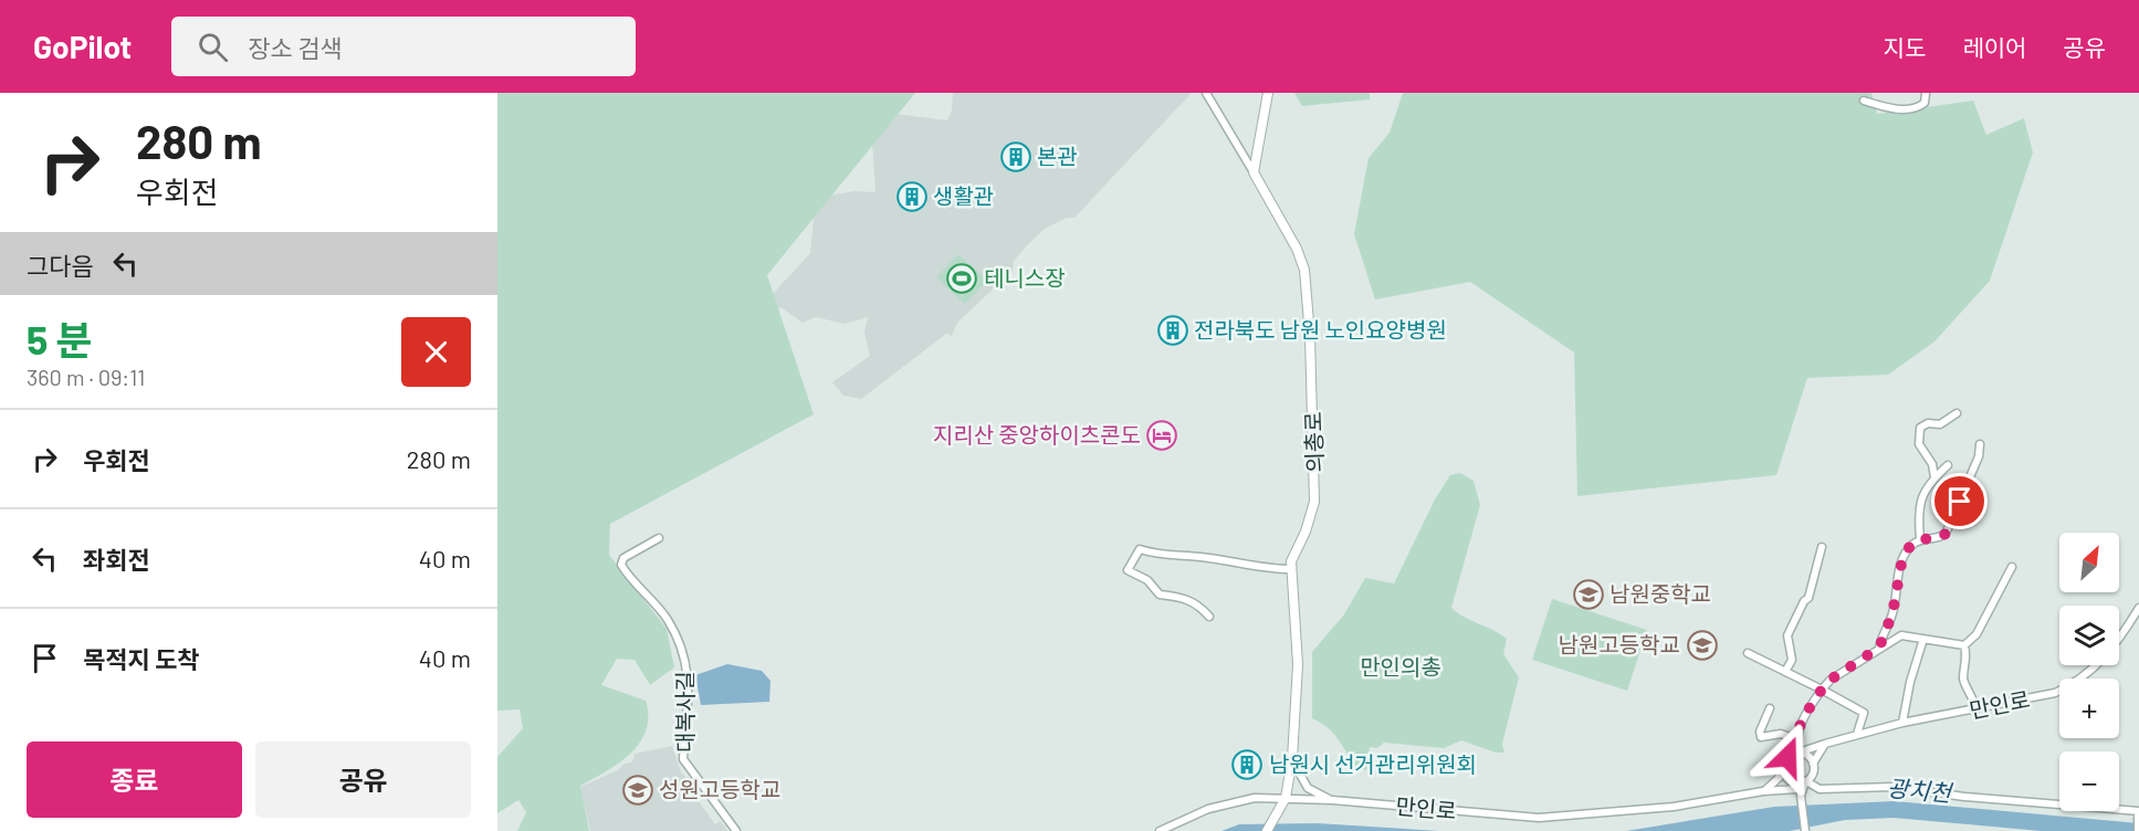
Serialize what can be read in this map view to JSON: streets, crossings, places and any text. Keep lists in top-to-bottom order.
{
  "streets": {
    "street": ["의총로", "만인로", "대복사길"]
  },
  "crossings": [
    ["의총로", "만인로"]
  ],
  "water": ["광치천"],
  "parks": ["만인의총"],
  "places": {
    "building": [
      "본관",
      "생활관",
      "전라북도 남원 노인요양병원",
      "남원시 선거관리위원회"
    ],
    "sports": ["테니스장"],
    "hotel": ["지리산 중앙하이츠콘도"],
    "school or university": ["남원중학교", "남원고등학교", "성원고등학교"]
  },
  "north": "top right",
  "page": {
    "header": "GoPilot",
    "search": "장소 검색",
    "nav": ["지도", "레이어", "공유"],
    "turn": ["280 m", "우회전"],
    "then": "그다음",
    "heading": ["5 분", "360 m · 09:11"],
    "list": [
      {
        "name": "우회전",
        "value": "280 m"
      },
      {
        "name": "좌회전",
        "value": "40 m"
      },
      {
        "name": "목적지 도착",
        "value": "40 m"
      }
    ],
    "map_buttons": ["+", "−"],
    "buttons": ["종료", "공유"]
  }
}
